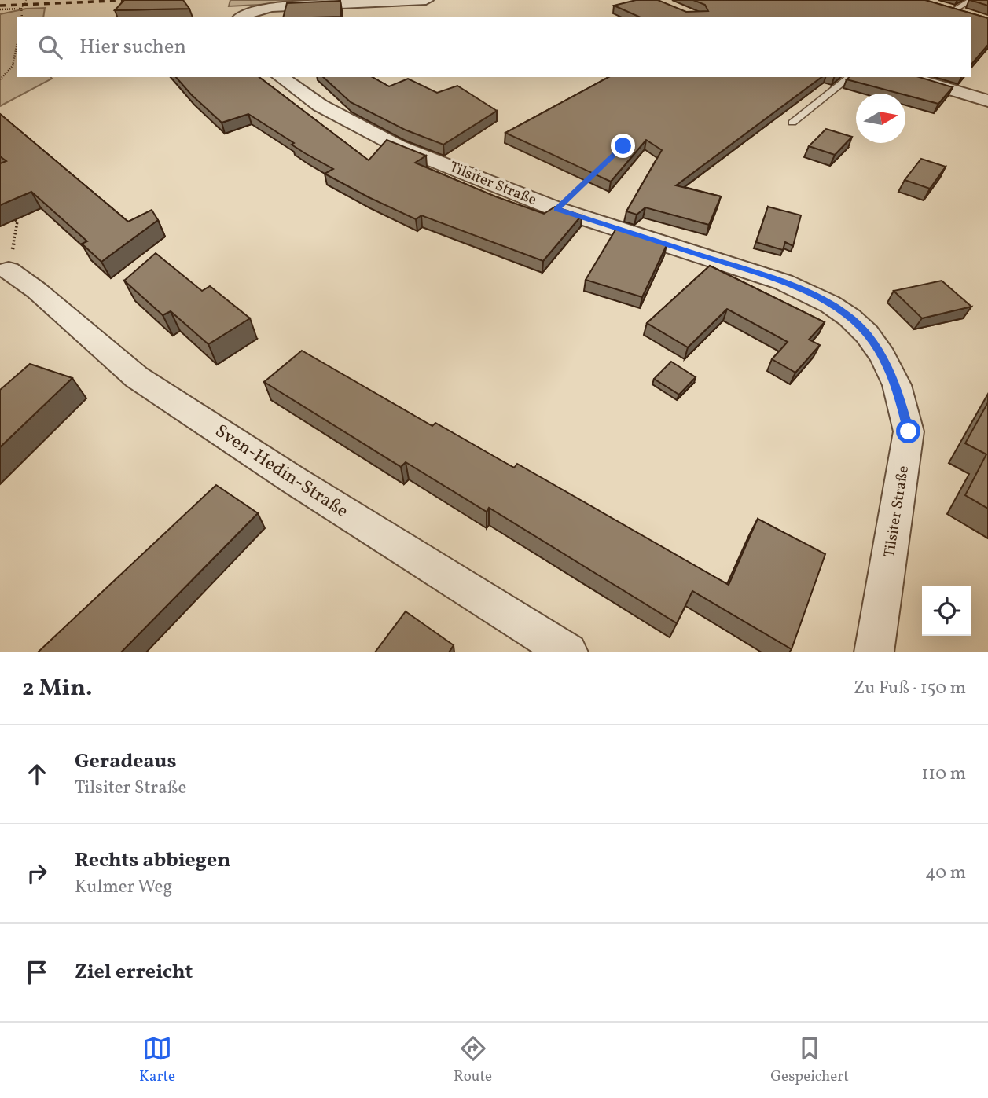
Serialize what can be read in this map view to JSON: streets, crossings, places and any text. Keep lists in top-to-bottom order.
{
  "streets": {
    "street": ["Tilsiter Straße", "Sven-Hedin-Straße"]
  },
  "north": "right",
  "page": {
    "search": "Hier suchen",
    "heading": ["2 Min.", "Zu Fuß · 150 m"],
    "list": [
      ["Geradeaus", "Tilsiter Straße", "110 m"],
      ["Rechts abbiegen", "Kulmer Weg", "40 m"],
      "Ziel erreicht"
    ],
    "nav": ["Karte", "Route", "Gespeichert"]
  }
}
